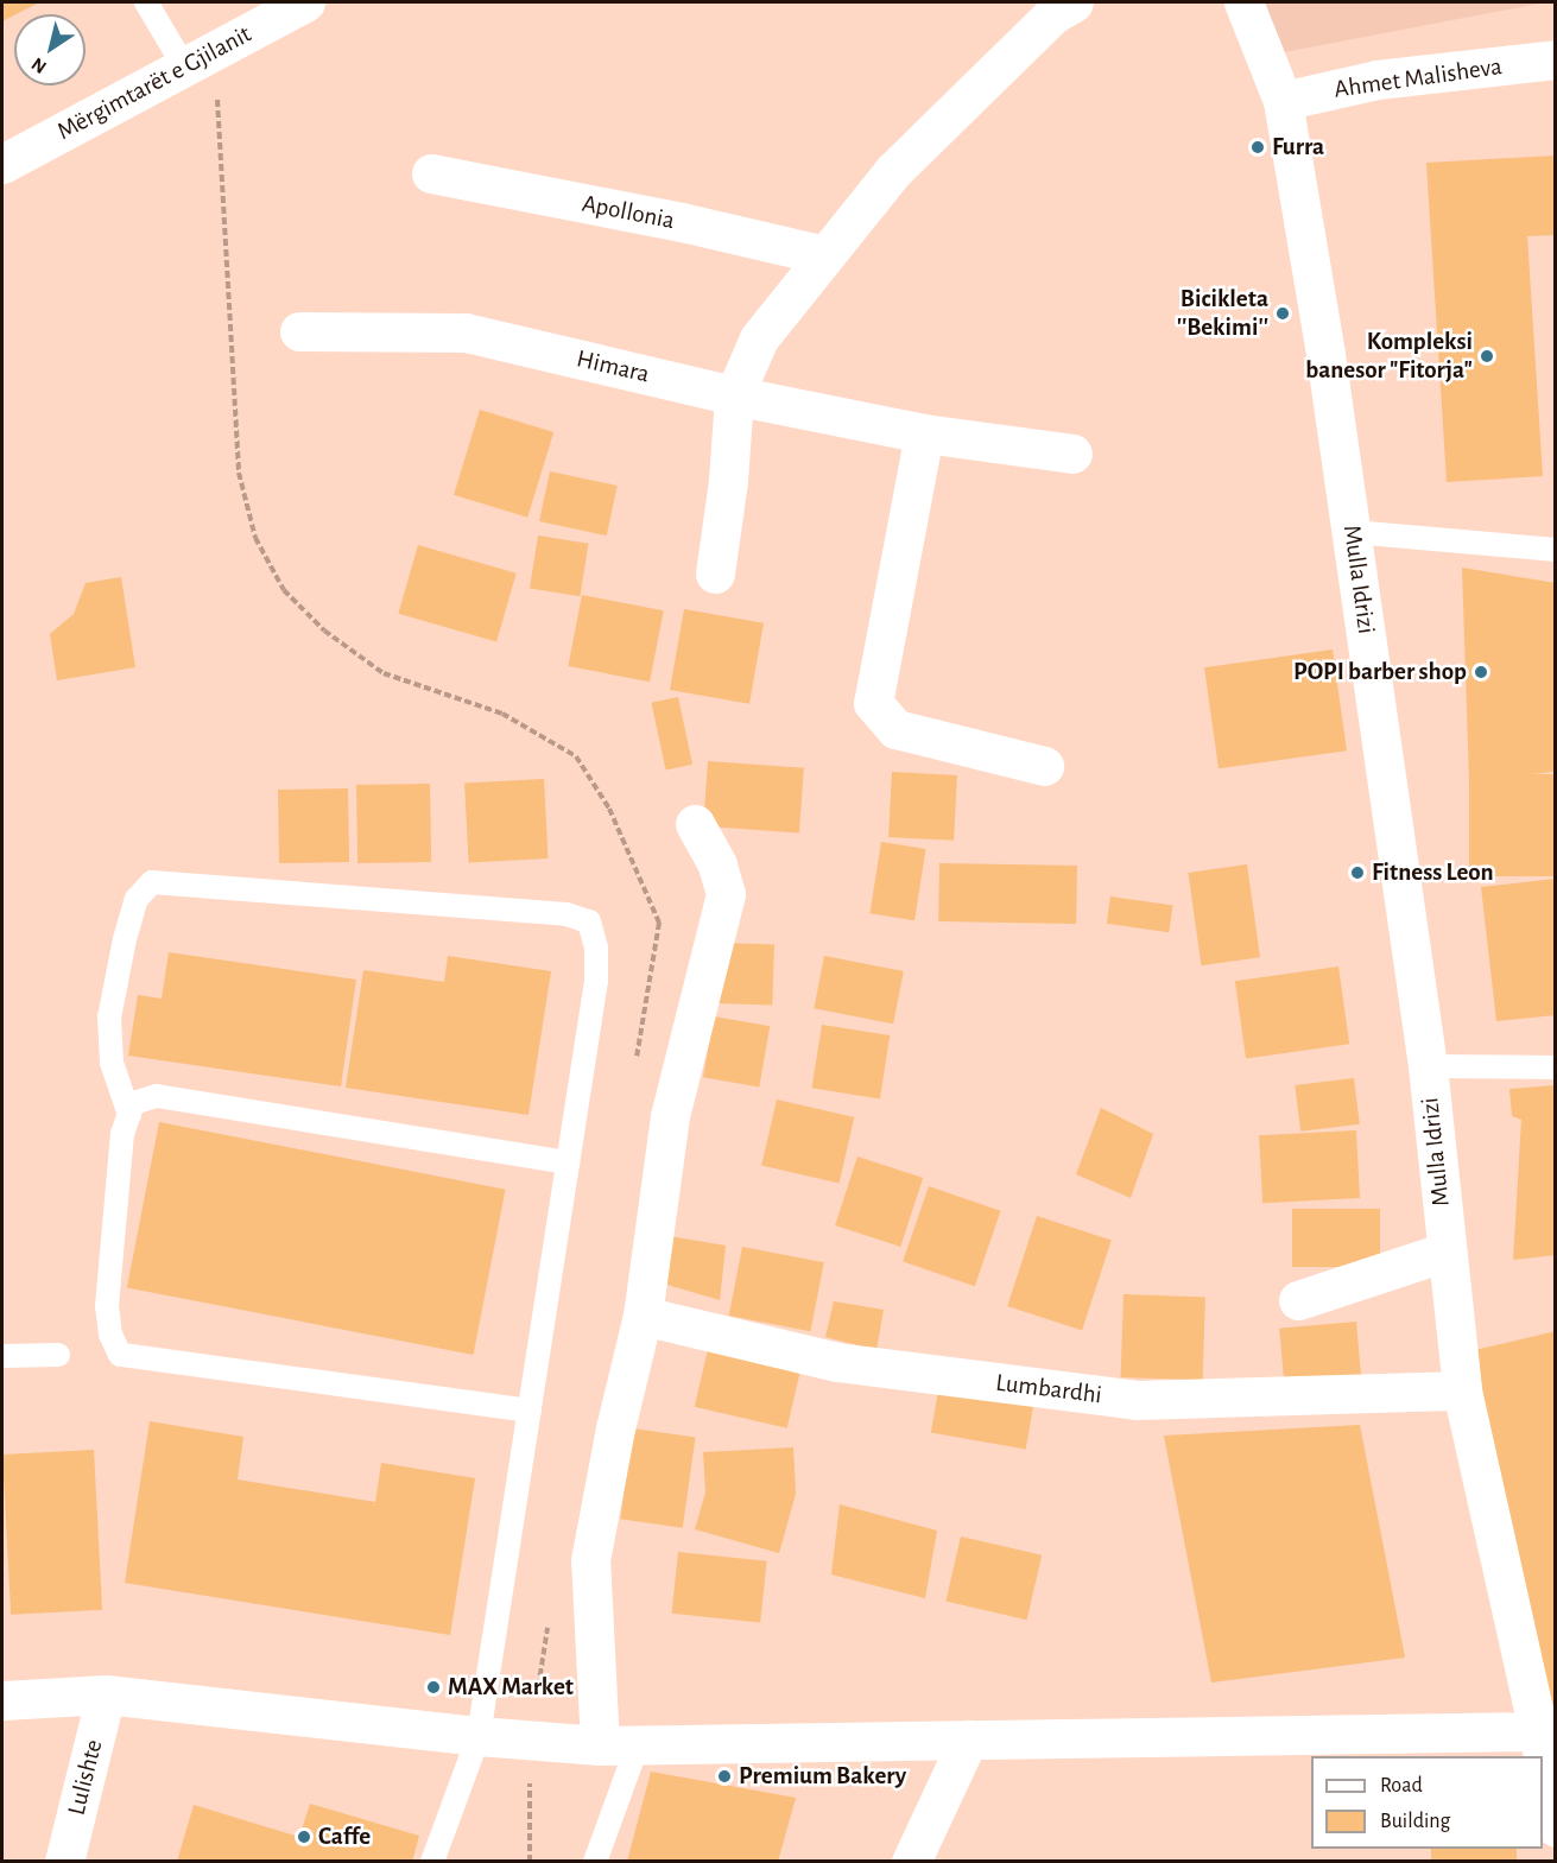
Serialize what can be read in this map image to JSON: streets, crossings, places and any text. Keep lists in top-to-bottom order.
{
  "streets": {
    "street": [
      "Ahmet Malisheva",
      "Mërgimtarët e Gjilanit",
      "Apollonia",
      "Himara",
      "Mulla Idrizi",
      "Lumbardhi",
      "Lulishte"
    ]
  },
  "crossings": [
    ["Ahmet Malisheva", "Mulla Idrizi"],
    ["Mulla Idrizi", "Lumbardhi"]
  ],
  "places": [
    "Furra",
    "Bicikleta ''Bekimi''",
    "Kompleksi banesor \"Fitorja\"",
    "POPI barber shop",
    "Fitness Leon",
    "MAX Market",
    "Premium Bakery",
    "Caffe"
  ],
  "legend": ["Road", "Building"],
  "north": "bottom left"
}
